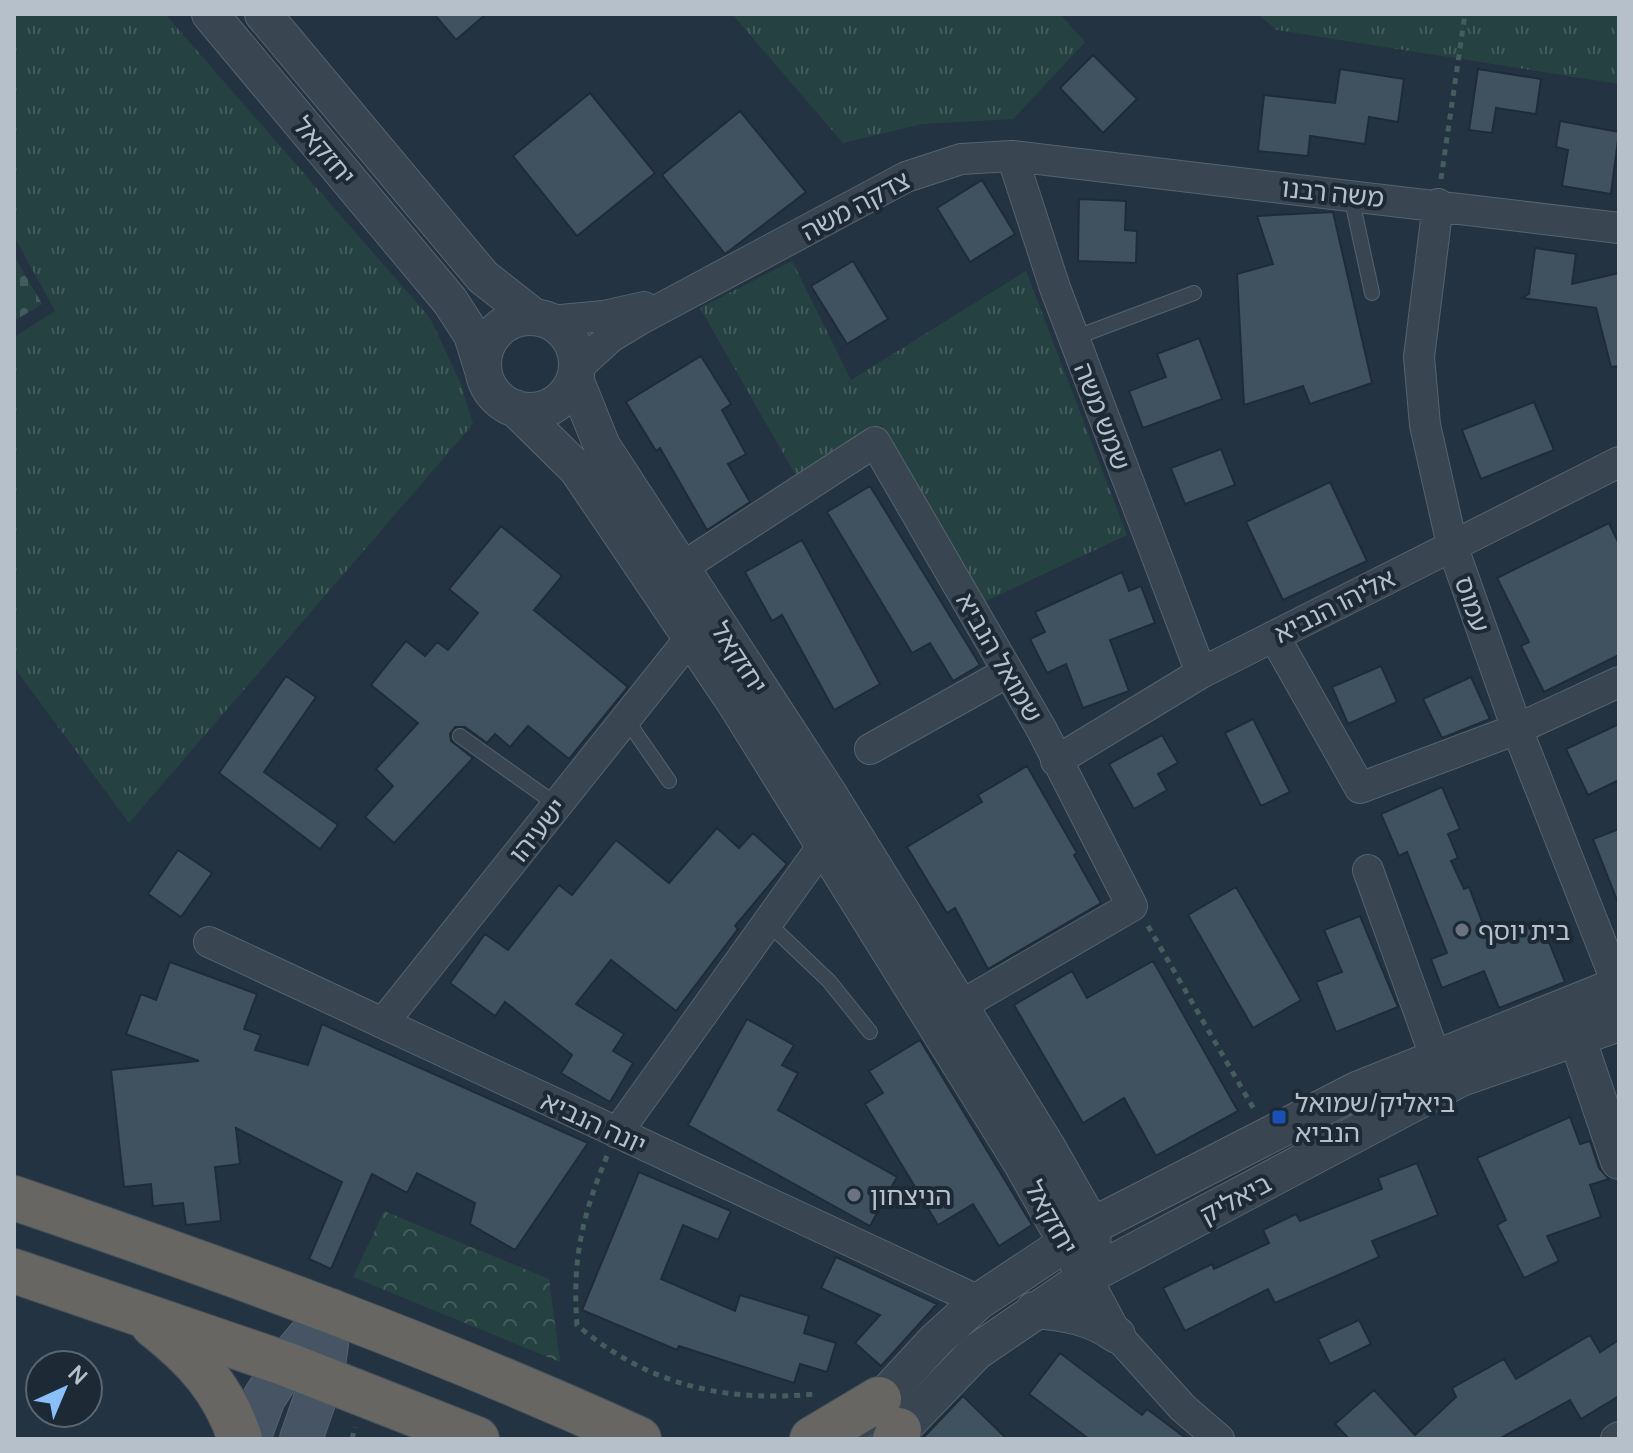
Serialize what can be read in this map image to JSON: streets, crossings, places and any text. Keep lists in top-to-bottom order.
{
  "streets": {
    "street": [
      "יחזקאל",
      "משה רבנו",
      "צדקה משה",
      "שמש משה",
      "עמוס",
      "אליהו הנביא",
      "שמואל הנביא",
      "ישעיהו",
      "יונה הנביא",
      "ביאליק"
    ]
  },
  "crossings": [
    ["יחזקאל", "צדקה משה"],
    ["יחזקאל", "שמואל הנביא"],
    ["יחזקאל", "ישעיהו"],
    ["יחזקאל", "ביאליק"],
    ["משה רבנו", "צדקה משה"],
    ["משה רבנו", "עמוס"],
    ["צדקה משה", "שמש משה"],
    ["שמש משה", "אליהו הנביא"],
    ["עמוס", "אליהו הנביא"],
    ["עמוס", "ביאליק"],
    ["אליהו הנביא", "שמואל הנביא"],
    ["ישעיהו", "יונה הנביא"],
    ["יונה הנביא", "ביאליק"]
  ],
  "places": {
    "other": ["בית יוסף", "הניצחון"],
    "transit": ["ביאליק/שמואל הנביא"]
  },
  "north": "top right"
}
